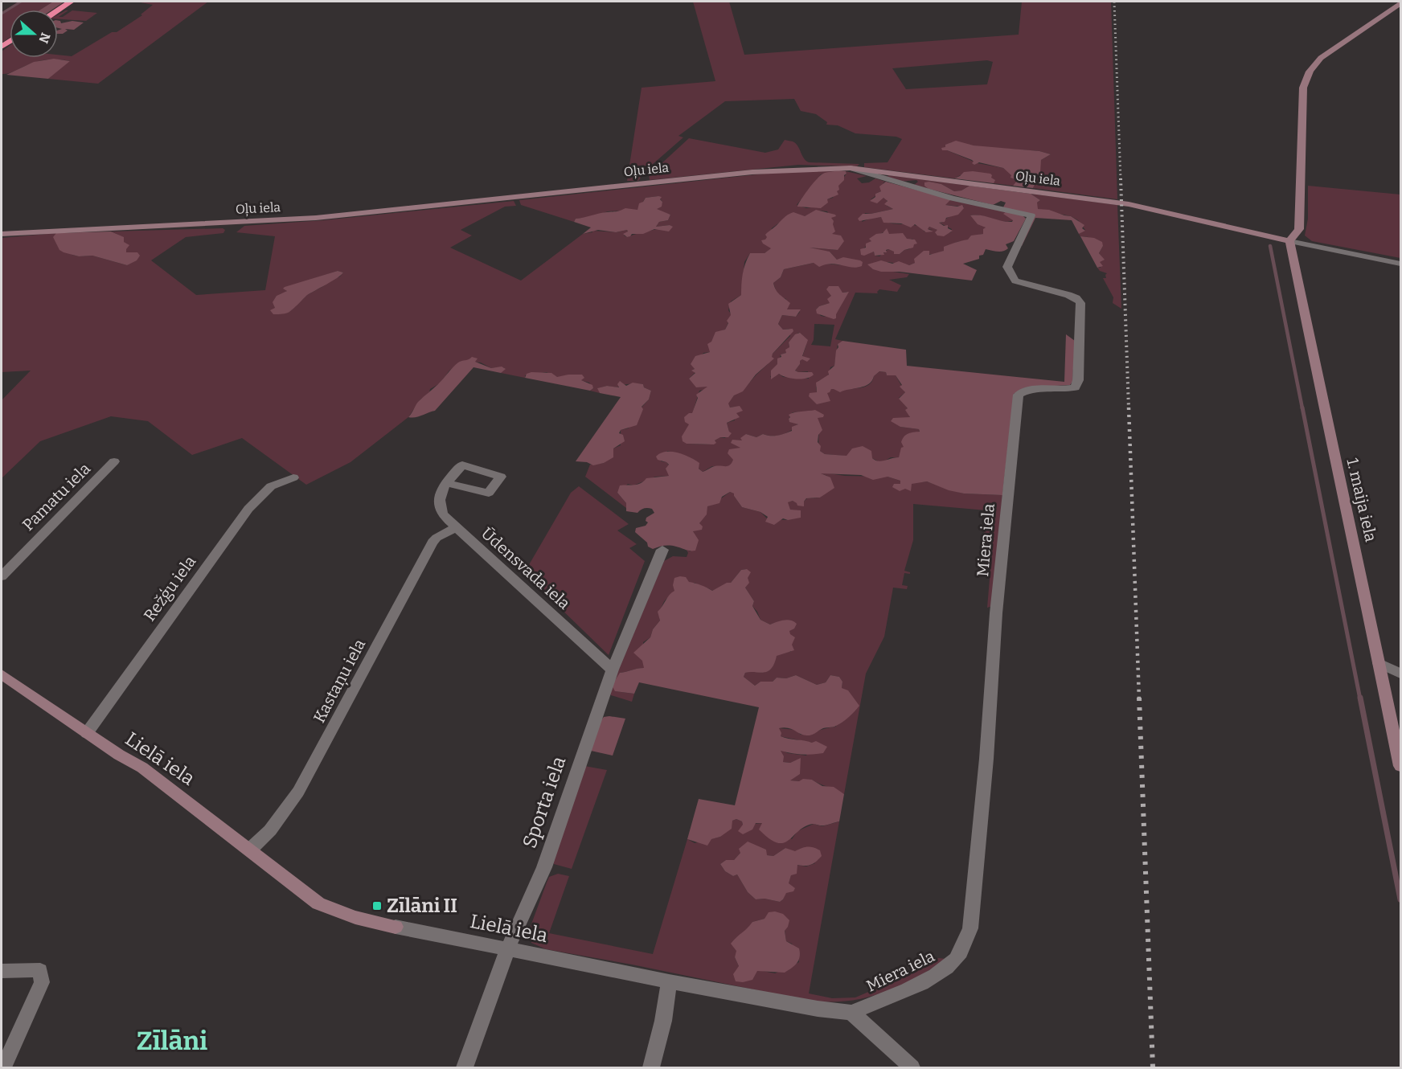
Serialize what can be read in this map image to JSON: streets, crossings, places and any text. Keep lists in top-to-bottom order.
{
  "streets": {
    "street": [
      "Oļu iela",
      "Pamatu iela",
      "1. maija iela",
      "Miera iela",
      "Ūdensvada iela",
      "Režģu iela",
      "Kastaņu iela",
      "Lielā iela",
      "Sporta iela"
    ]
  },
  "crossings": [
    ["Oļu iela", "1. maija iela"],
    ["Oļu iela", "Miera iela"],
    ["Miera iela", "Lielā iela"],
    ["Ūdensvada iela", "Kastaņu iela"],
    ["Ūdensvada iela", "Sporta iela"],
    ["Režģu iela", "Lielā iela"],
    ["Kastaņu iela", "Lielā iela"],
    ["Lielā iela", "Sporta iela"]
  ],
  "districts": ["Zīlāni"],
  "places": {
    "transit": ["Zīlāni II"]
  },
  "north": "right"
}
